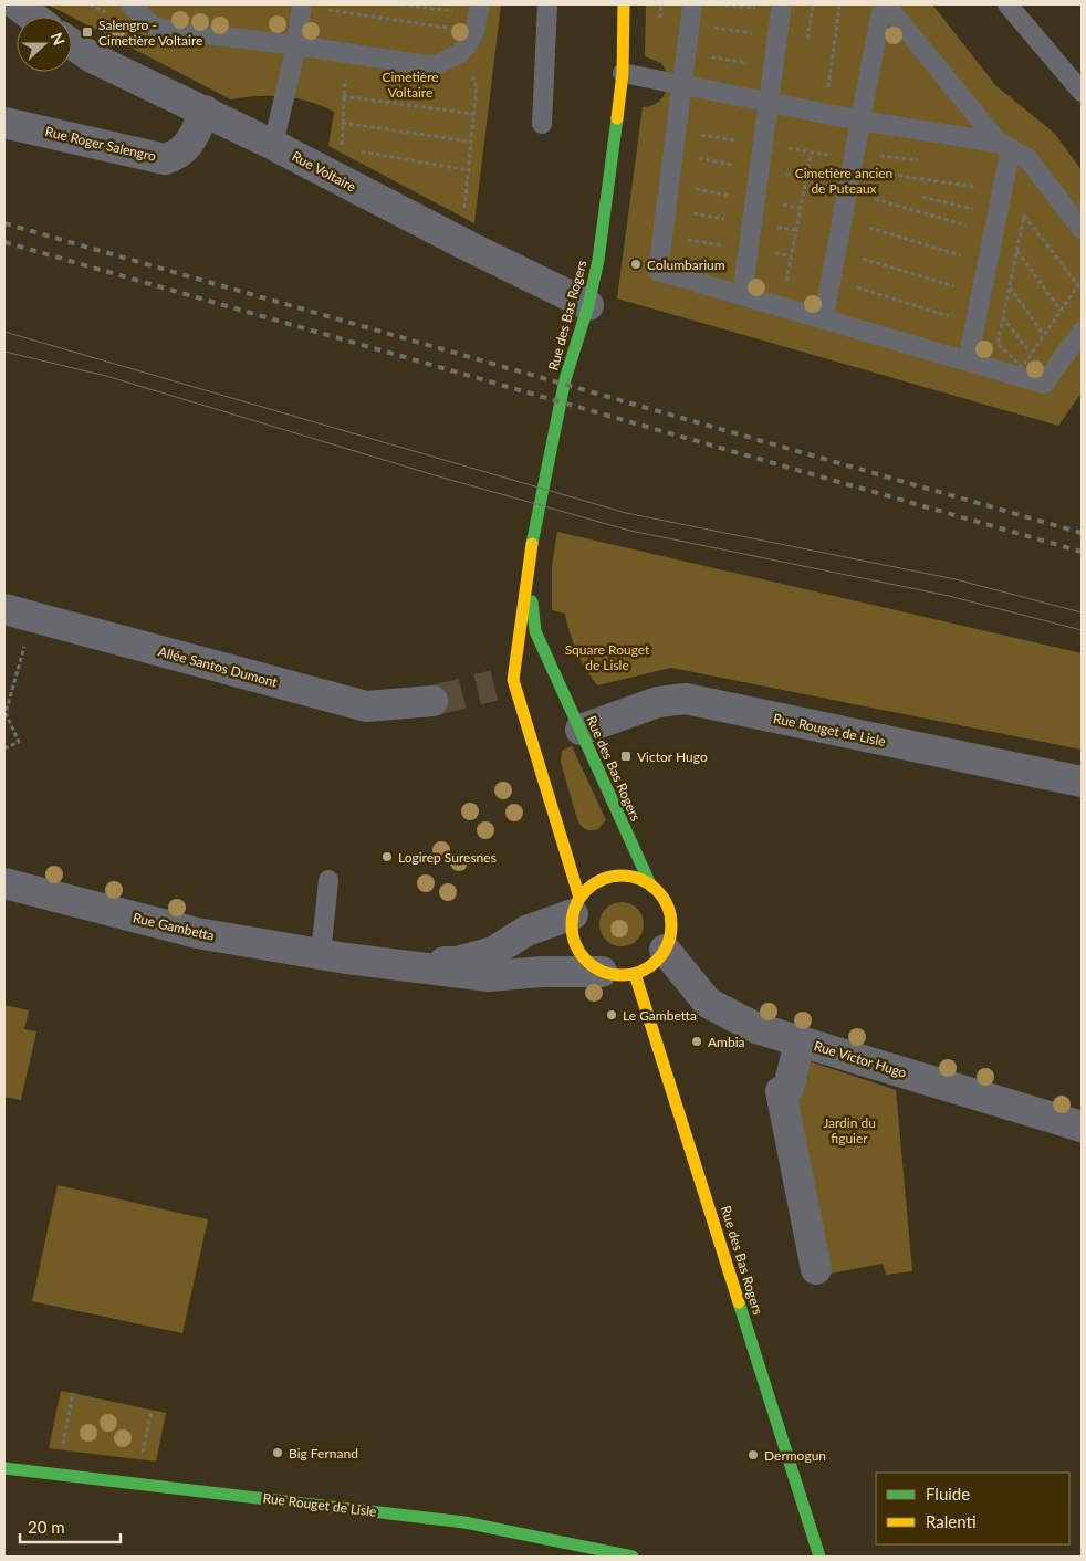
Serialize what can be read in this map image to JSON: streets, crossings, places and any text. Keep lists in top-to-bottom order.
{
  "streets": {
    "street": [
      "Rue Roger Salengro",
      "Rue Voltaire",
      "Rue des Bas Rogers",
      "Allée Santos Dumont",
      "Rue Rouget de Lisle",
      "Rue Gambetta",
      "Rue Victor Hugo"
    ]
  },
  "crossings": [
    ["Rue Roger Salengro", "Rue Voltaire"],
    ["Rue Voltaire", "Rue des Bas Rogers"],
    ["Rue des Bas Rogers", "Rue Rouget de Lisle"],
    ["Rue des Bas Rogers", "Rue Gambetta"],
    ["Rue des Bas Rogers", "Rue Victor Hugo"],
    ["Rue Gambetta", "Rue Victor Hugo"]
  ],
  "parks": [
    "Cimetière Voltaire",
    "Cimetière ancien de Puteaux",
    "Square Rouget de Lisle",
    "Jardin du figuier"
  ],
  "places": {
    "transit": ["Salengro - Cimetière Voltaire", "Victor Hugo"],
    "other": [
      "Columbarium",
      "Logirep Suresnes",
      "Le Gambetta",
      "Ambia",
      "Big Fernand",
      "Dermogun"
    ]
  },
  "legend": ["Fluide", "Ralenti"],
  "scale_bar": "20 m",
  "north": "right"
}
